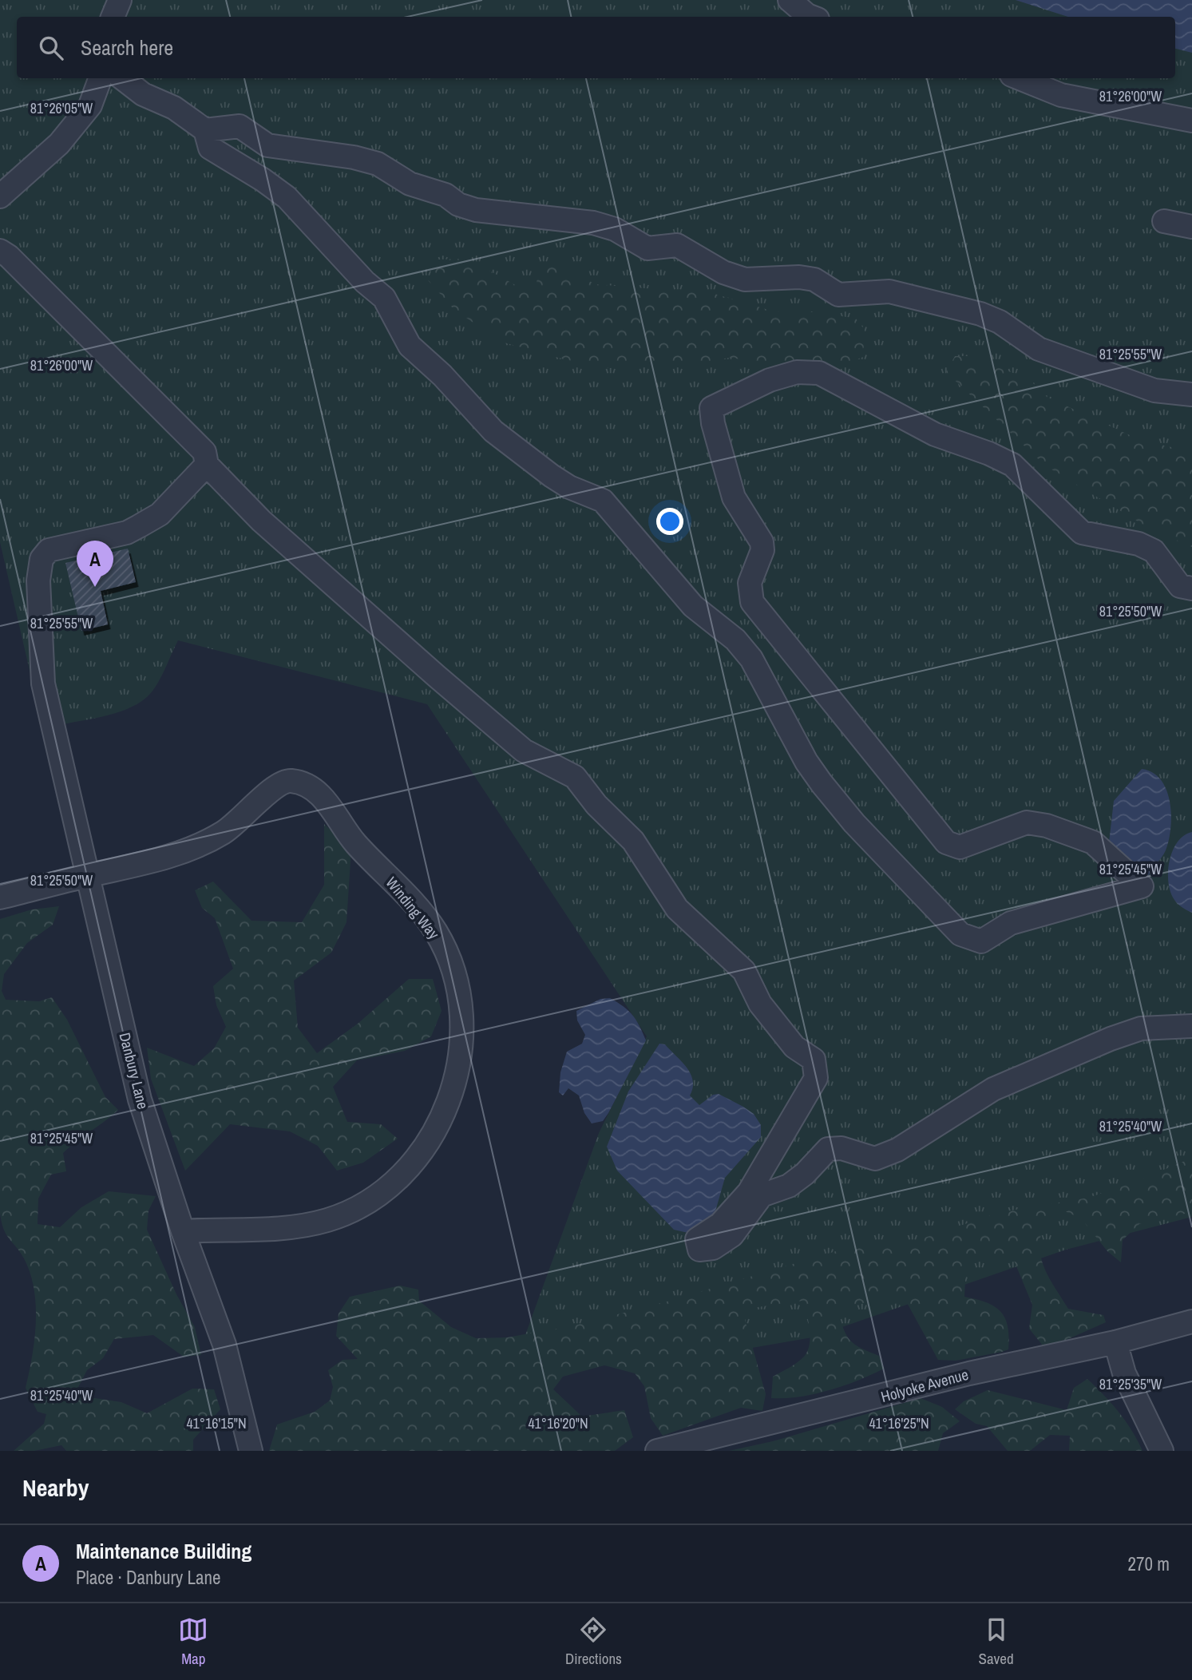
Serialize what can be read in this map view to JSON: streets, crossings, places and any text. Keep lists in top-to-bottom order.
{
  "streets": {
    "street": ["Winding Way", "Danbury Lane", "Holyoke Avenue"]
  },
  "crossings": [
    ["Winding Way", "Danbury Lane"]
  ],
  "page": {
    "search": "Search here",
    "pins": "A",
    "heading": "Nearby",
    "list": [
      {
        "mark": "A",
        "name": "Maintenance Building",
        "note": "Place · Danbury Lane",
        "value": "270 m"
      }
    ],
    "nav": ["Map", "Directions", "Saved"]
  },
  "coordinates": [
    "81°26'00\"W",
    "81°26'05\"W",
    "81°25'55\"W",
    "81°25'50\"W",
    "81°25'45\"W",
    "81°25'40\"W",
    "81°25'35\"W",
    "41°16'15\"N",
    "41°16'20\"N",
    "41°16'25\"N"
  ]
}
